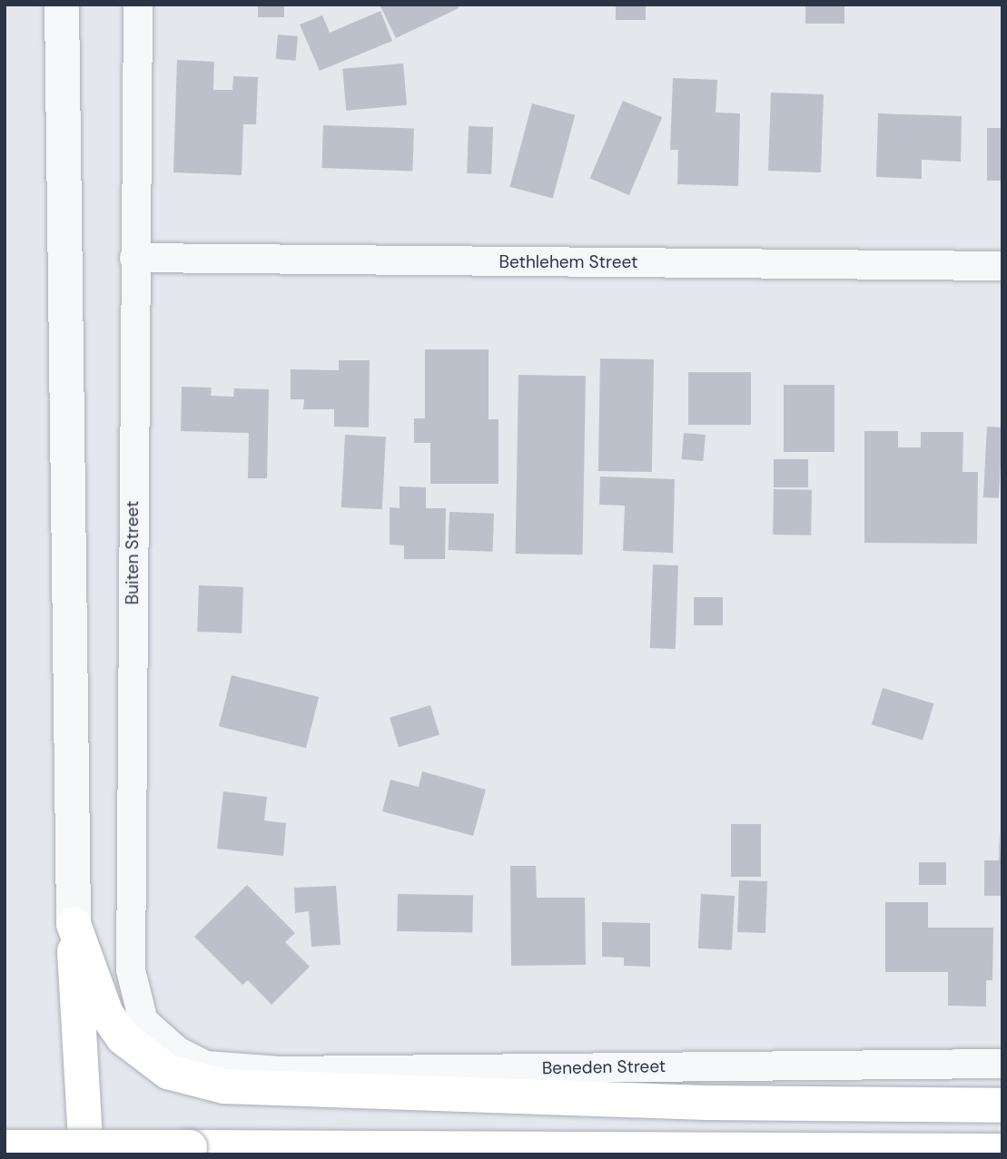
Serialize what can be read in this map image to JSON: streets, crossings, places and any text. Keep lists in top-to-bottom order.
{
  "streets": {
    "street": ["Bethlehem Street", "Buiten Street", "Beneden Street"]
  },
  "crossings": [
    ["Bethlehem Street", "Buiten Street"],
    ["Buiten Street", "Beneden Street"]
  ]
}
